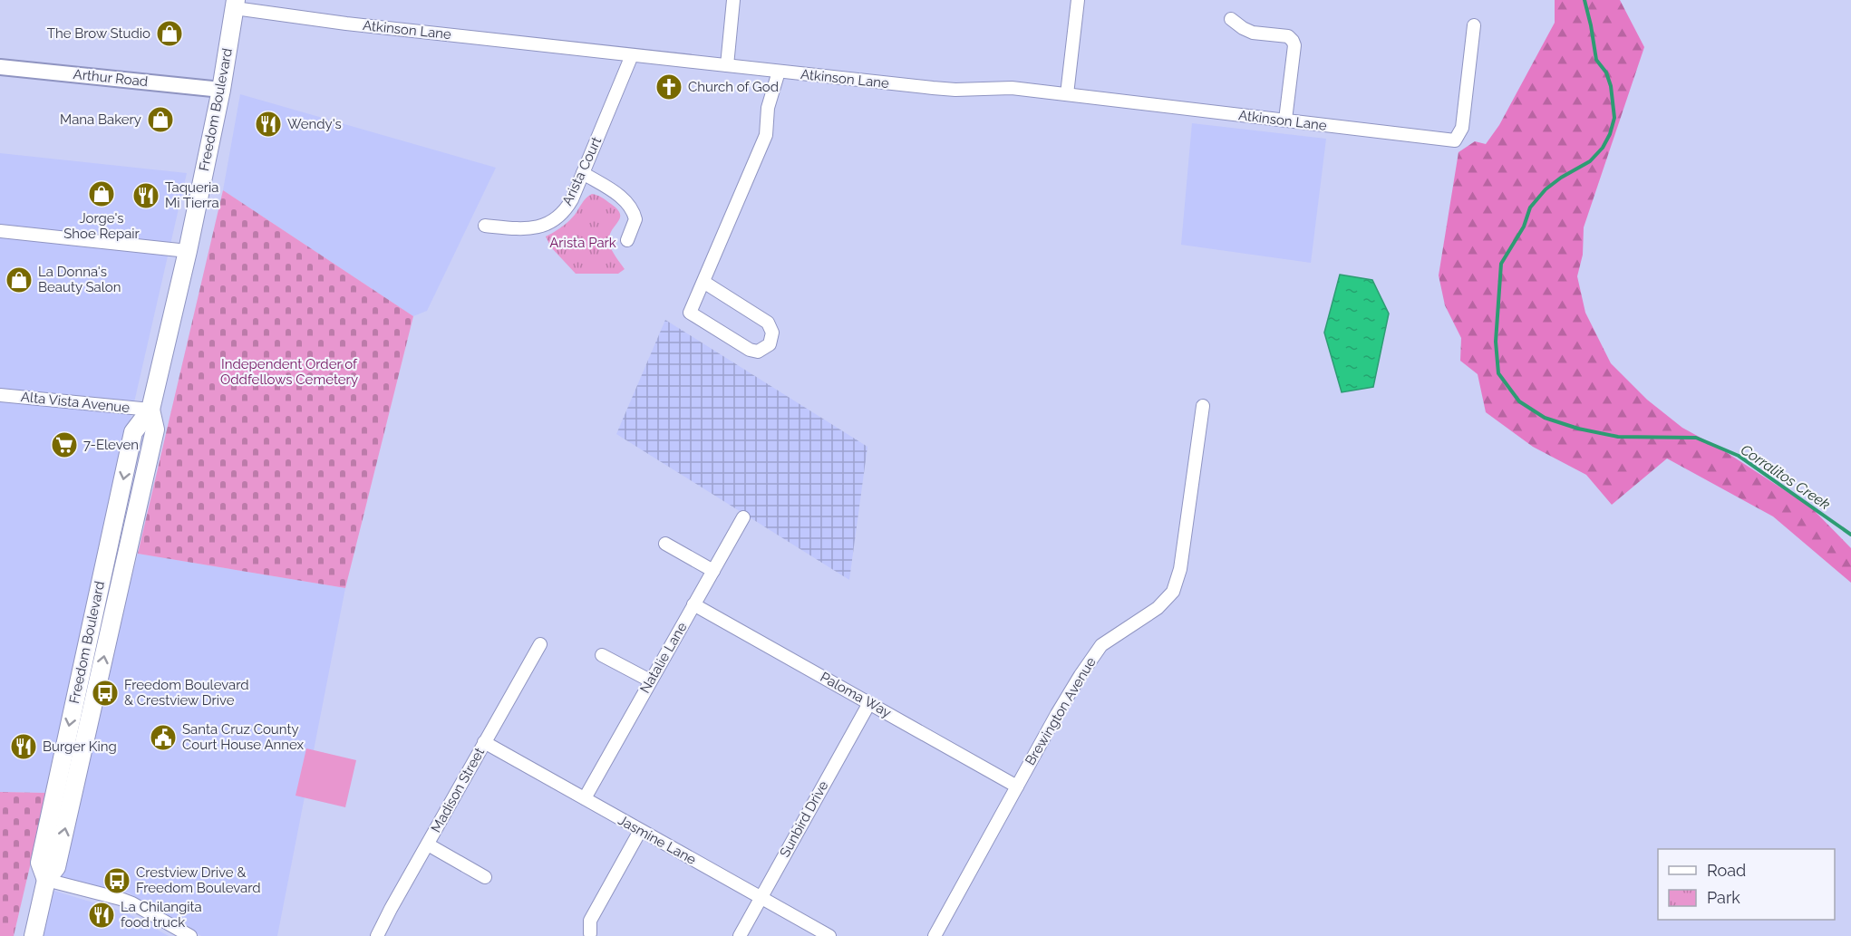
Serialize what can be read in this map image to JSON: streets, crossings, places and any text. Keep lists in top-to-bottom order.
{
  "streets": {
    "main road": ["Freedom Boulevard"],
    "street": [
      "Atkinson Lane",
      "Arthur Road",
      "Arista Court",
      "Alta Vista Avenue",
      "Natalie Lane",
      "Paloma Way",
      "Brewington Avenue",
      "Madison Street",
      "Sunbird Drive",
      "Jasmine Lane"
    ]
  },
  "crossings": [
    ["Atkinson Lane", "Freedom Boulevard"],
    ["Atkinson Lane", "Arista Court"],
    ["Arthur Road", "Freedom Boulevard"],
    ["Freedom Boulevard", "Alta Vista Avenue"],
    ["Natalie Lane", "Paloma Way"],
    ["Natalie Lane", "Jasmine Lane"],
    ["Paloma Way", "Brewington Avenue"],
    ["Paloma Way", "Sunbird Drive"],
    ["Madison Street", "Jasmine Lane"],
    ["Sunbird Drive", "Jasmine Lane"]
  ],
  "water": ["Corralitos Creek"],
  "parks": ["Arista Park", "Independent Order of Oddfellows Cemetery"],
  "places": {
    "shop": [
      "The Brow Studio",
      "Mana Bakery",
      "Jorge's Shoe Repair",
      "La Donna's Beauty Salon"
    ],
    "church": ["Church of God"],
    "restaurant": [
      "Wendy's",
      "Taqueria Mi Tierra",
      "Burger King",
      "La Chilangita food truck"
    ],
    "supermarket": ["7-Eleven"],
    "bus stop": ["Freedom Boulevard & Crestview Drive", "Crestview Drive & Freedom Boulevard"],
    "public building": ["Santa Cruz County Court House Annex"]
  },
  "legend": ["Road", "Park"]
}
